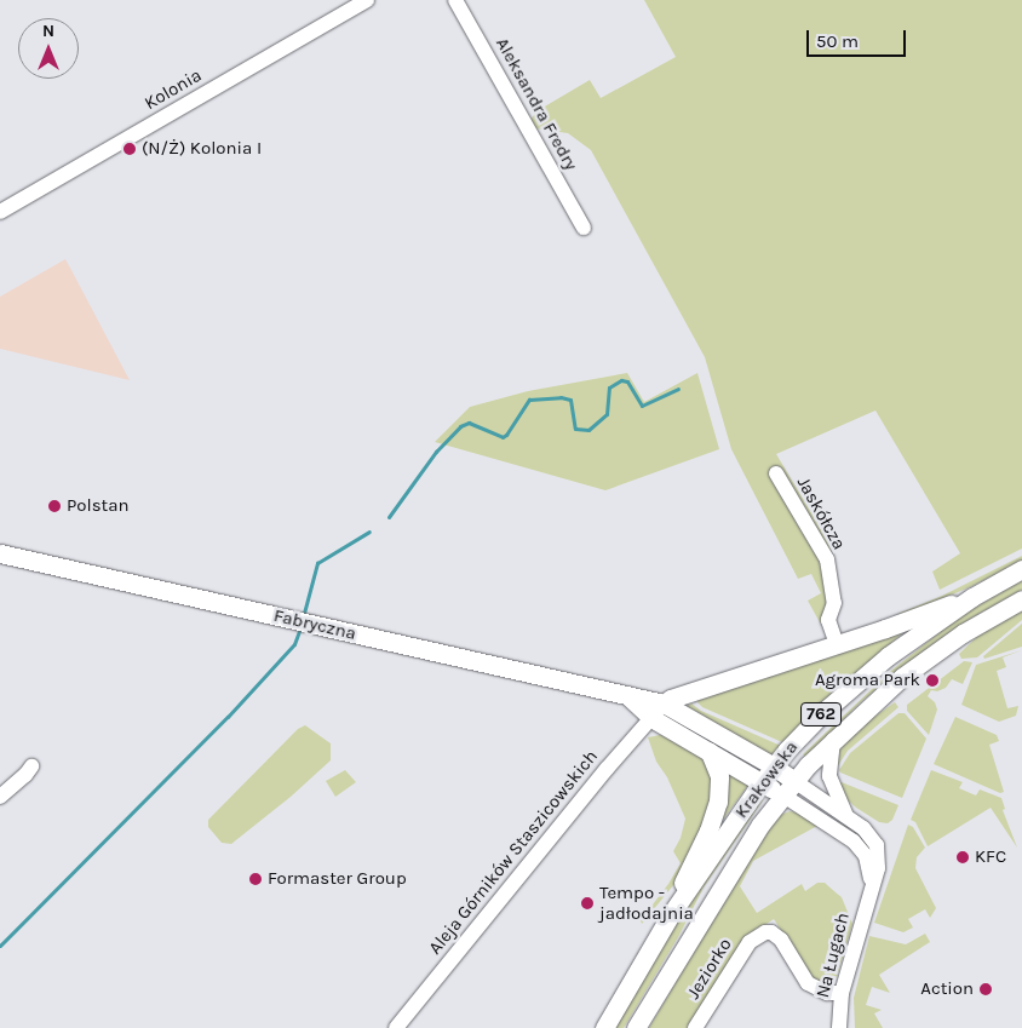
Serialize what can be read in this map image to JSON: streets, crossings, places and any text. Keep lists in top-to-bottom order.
{
  "streets": {
    "main road": ["Fabryczna", "762", "Krakowska"],
    "street": [
      "Kolonia",
      "Aleksandra Fredry",
      "Jaskółcza",
      "Aleja Górników Staszicowskich",
      "Na Ługach",
      "Jeziorko"
    ]
  },
  "crossings": [
    ["Fabryczna", "Krakowska"],
    ["Fabryczna", "Aleja Górników Staszicowskich"],
    ["Fabryczna", "Na Ługach"],
    ["Krakowska", "Na Ługach"],
    ["Na Ługach", "Jeziorko"]
  ],
  "places": [
    "(N/Ż) Kolonia I",
    "Polstan",
    "Agroma Park",
    "KFC",
    "Formaster Group",
    "Tempo - jadłodajnia",
    "Action"
  ],
  "scale_bar": "50 m",
  "north": "top"
}
